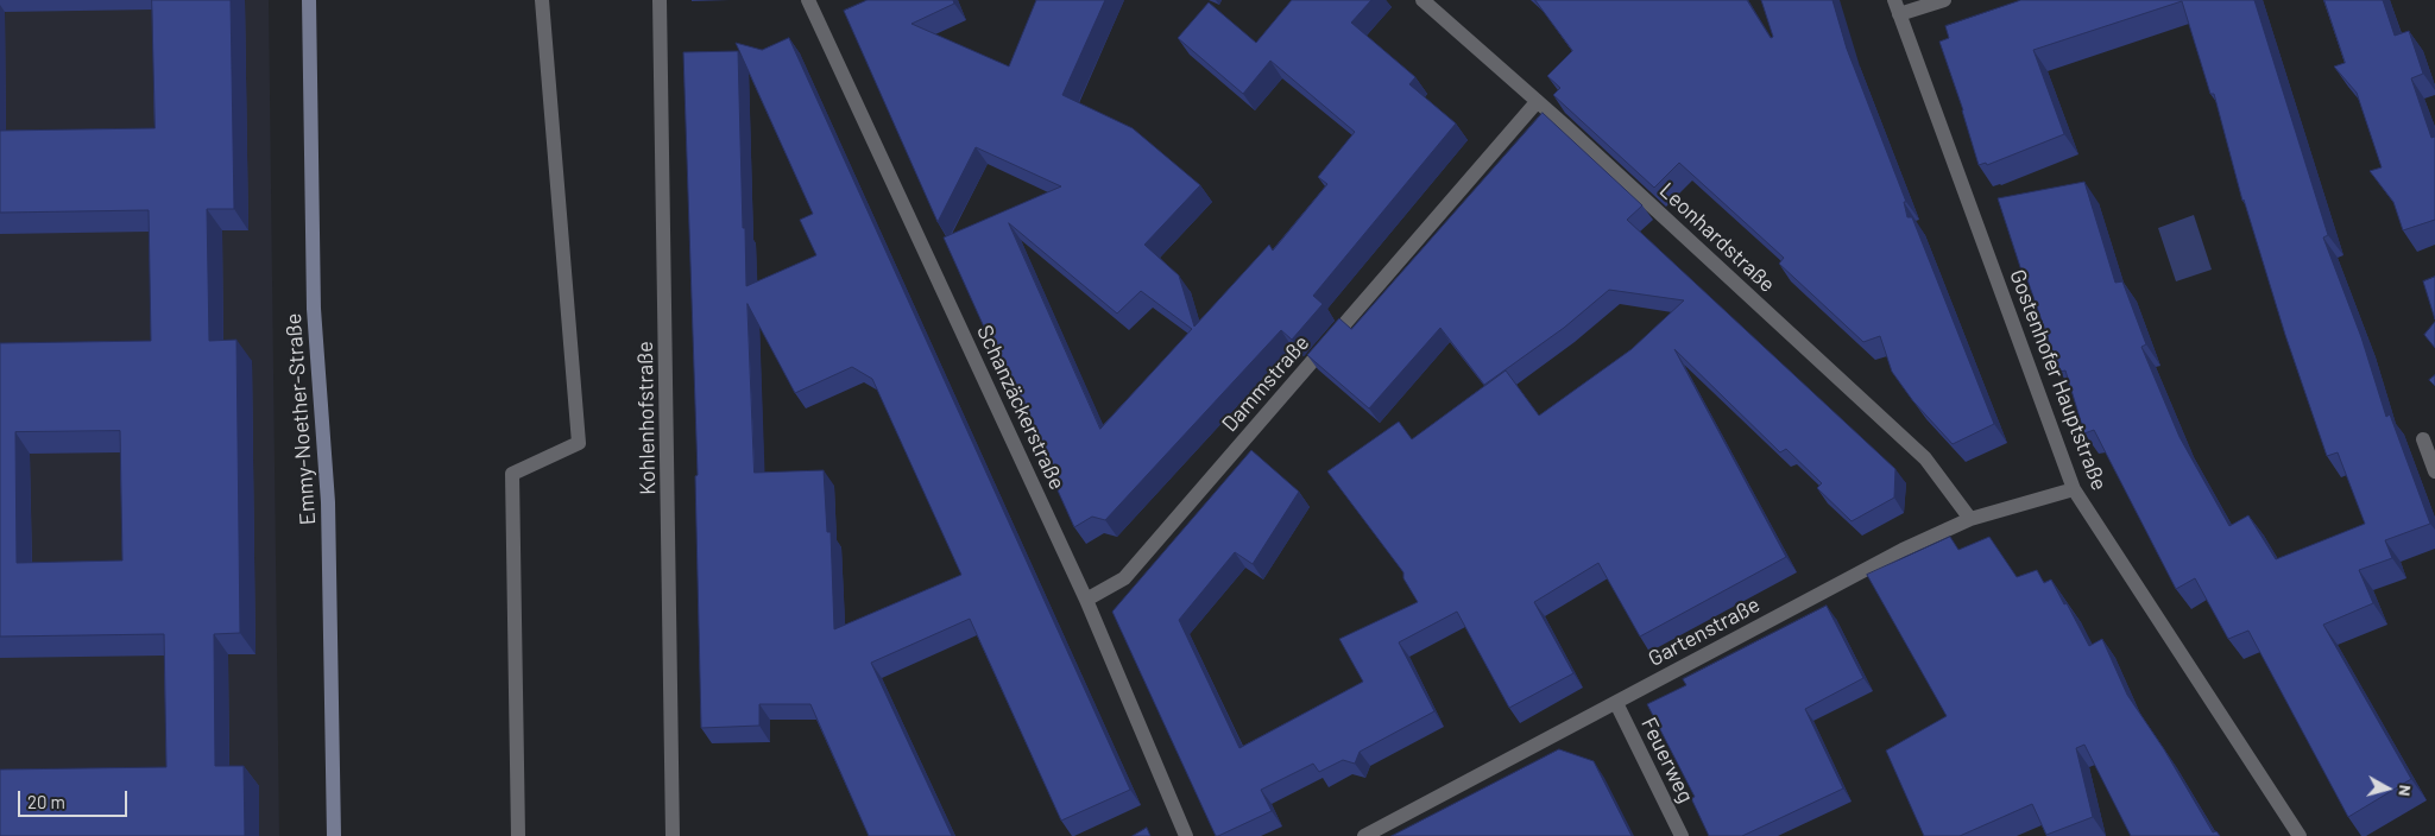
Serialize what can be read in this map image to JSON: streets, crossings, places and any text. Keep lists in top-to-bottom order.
{
  "streets": {
    "main road": ["Emmy-Noether-Straße"],
    "street": [
      "Leonhardstraße",
      "Gostenhofer Hauptstraße",
      "Dammstraße",
      "Schanzäckerstraße",
      "Kohlenhofstraße",
      "Gartenstraße",
      "Feuerweg"
    ]
  },
  "crossings": [
    ["Leonhardstraße", "Dammstraße"],
    ["Leonhardstraße", "Gartenstraße"],
    ["Gostenhofer Hauptstraße", "Gartenstraße"],
    ["Dammstraße", "Schanzäckerstraße"],
    ["Gartenstraße", "Feuerweg"]
  ],
  "scale_bar": "20 m",
  "north": "right"
}
